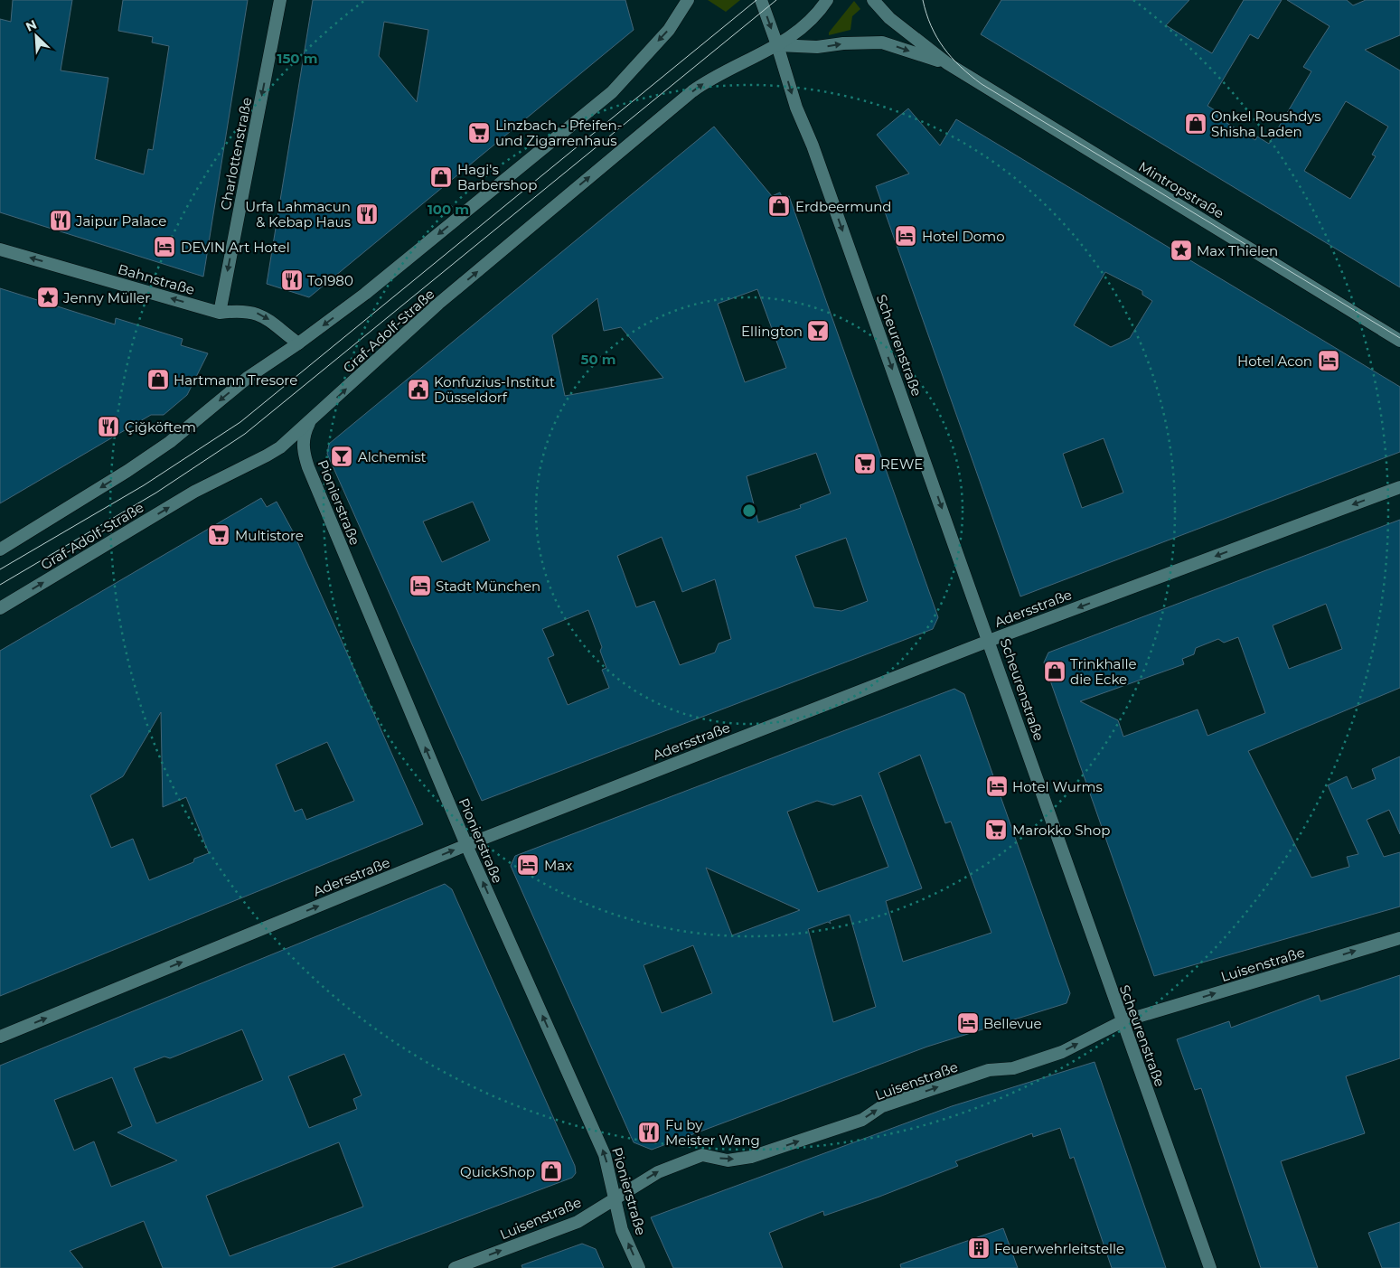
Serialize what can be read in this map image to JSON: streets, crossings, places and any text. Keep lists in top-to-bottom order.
{
  "streets": {
    "street": [
      "Charlottenstraße",
      "Mintropstraße",
      "Bahnstraße",
      "Graf-Adolf-Straße",
      "Scheurenstraße",
      "Pionierstraße",
      "Adersstraße",
      "Luisenstraße"
    ]
  },
  "crossings": [
    ["Charlottenstraße", "Bahnstraße"],
    ["Mintropstraße", "Graf-Adolf-Straße"],
    ["Graf-Adolf-Straße", "Scheurenstraße"],
    ["Graf-Adolf-Straße", "Pionierstraße"],
    ["Scheurenstraße", "Adersstraße"],
    ["Scheurenstraße", "Luisenstraße"],
    ["Pionierstraße", "Adersstraße"],
    ["Pionierstraße", "Luisenstraße"]
  ],
  "one_way": [
    "Charlottenstraße",
    "Scheurenstraße",
    "Pionierstraße",
    "Luisenstraße"
  ],
  "places": {
    "shop": [
      "Onkel Roushdys Shisha Laden",
      "Hagi's Barbershop",
      "Erdbeermund",
      "Hartmann Tresore",
      "Trinkhalle die Ecke",
      "QuickShop"
    ],
    "supermarket": [
      "Linzbach - Pfeifen- und Zigarrenhaus",
      "REWE",
      "Multistore",
      "Marokko Shop"
    ],
    "restaurant": [
      "Urfa Lahmacun & Kebap Haus",
      "Jaipur Palace",
      "To1980",
      "Çiğköftem",
      "Fu by Meister Wang"
    ],
    "hotel": [
      "Hotel Domo",
      "DEVIN Art Hotel",
      "Hotel Acon",
      "Stadt München",
      "Hotel Wurms",
      "Max",
      "Bellevue"
    ],
    "place": ["Max Thielen", "Jenny Müller"],
    "bar": ["Ellington", "Alchemist"],
    "public building": ["Konfuzius-Institut Düsseldorf"],
    "building": ["Feuerwehrleitstelle"]
  },
  "north": "top left",
  "rings": ["150 m", "100 m", "50 m"]
}
